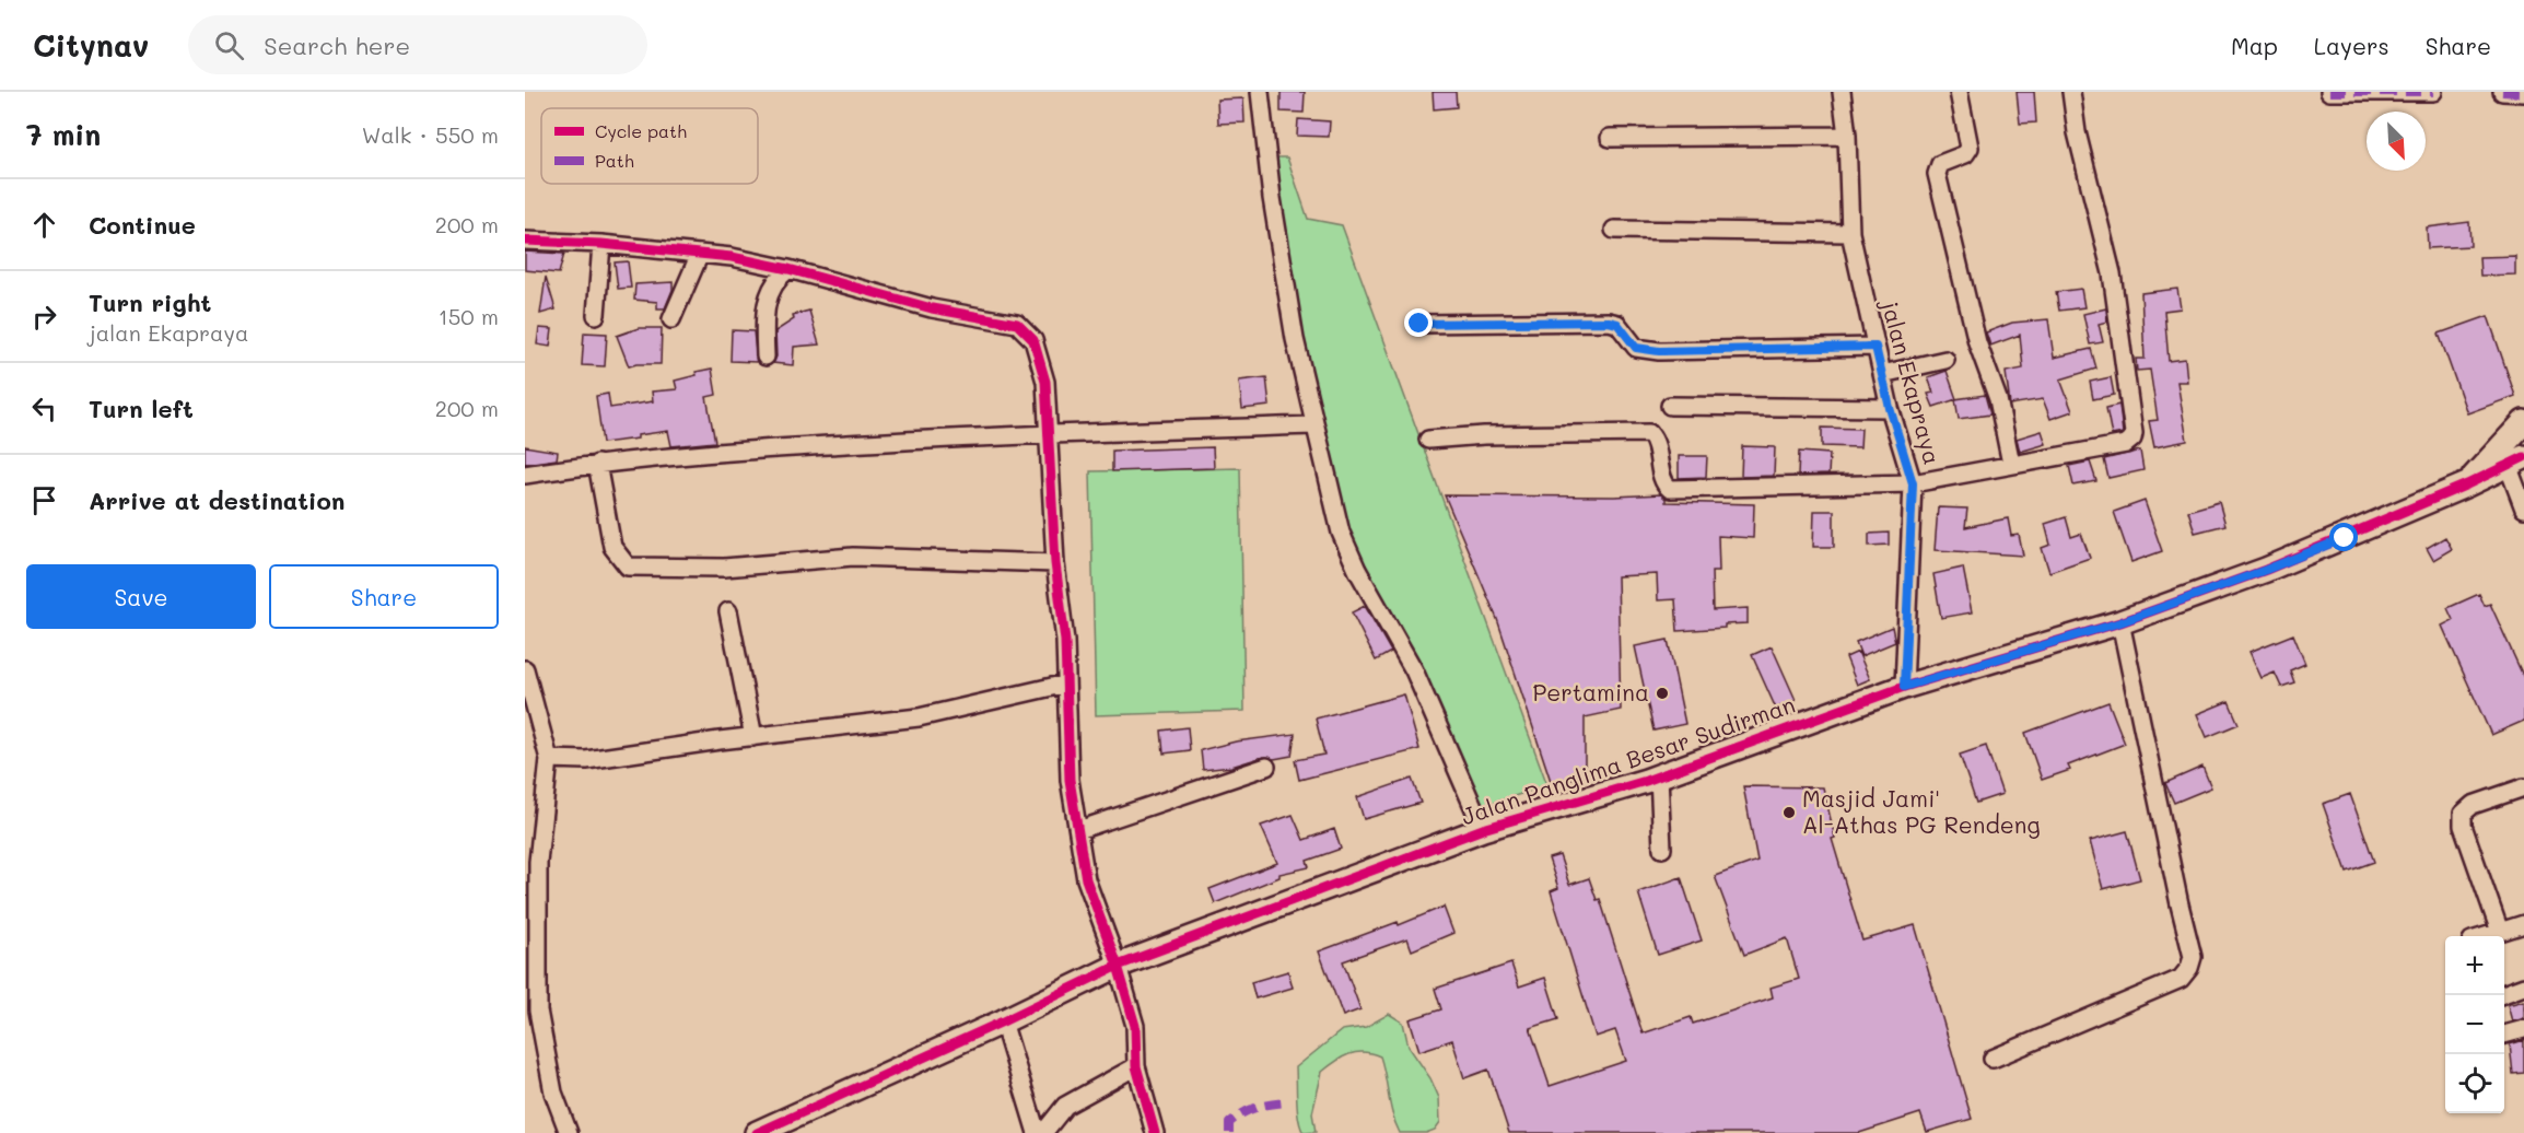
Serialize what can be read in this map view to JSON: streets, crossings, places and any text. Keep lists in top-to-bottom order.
{
  "streets": {
    "main road": ["Jalan Panglima Besar Sudirman"],
    "street": ["jalan Ekapraya"]
  },
  "crossings": [
    ["jalan Ekapraya", "Jalan Panglima Besar Sudirman"]
  ],
  "places": ["Pertamina", "Masjid Jami' Al-Athas PG Rendeng"],
  "legend": ["Cycle path", "Path"],
  "north": "bottom right",
  "page": {
    "header": "Citynav",
    "search": "Search here",
    "nav": ["Map", "Layers", "Share"],
    "heading": ["7 min", "Walk · 550 m"],
    "list": [
      ["Continue", "200 m"],
      ["Turn right", "jalan Ekapraya", "150 m"],
      ["Turn left", "200 m"],
      "Arrive at destination"
    ],
    "buttons": ["Save", "Share"],
    "map_buttons": ["+", "−"]
  }
}
